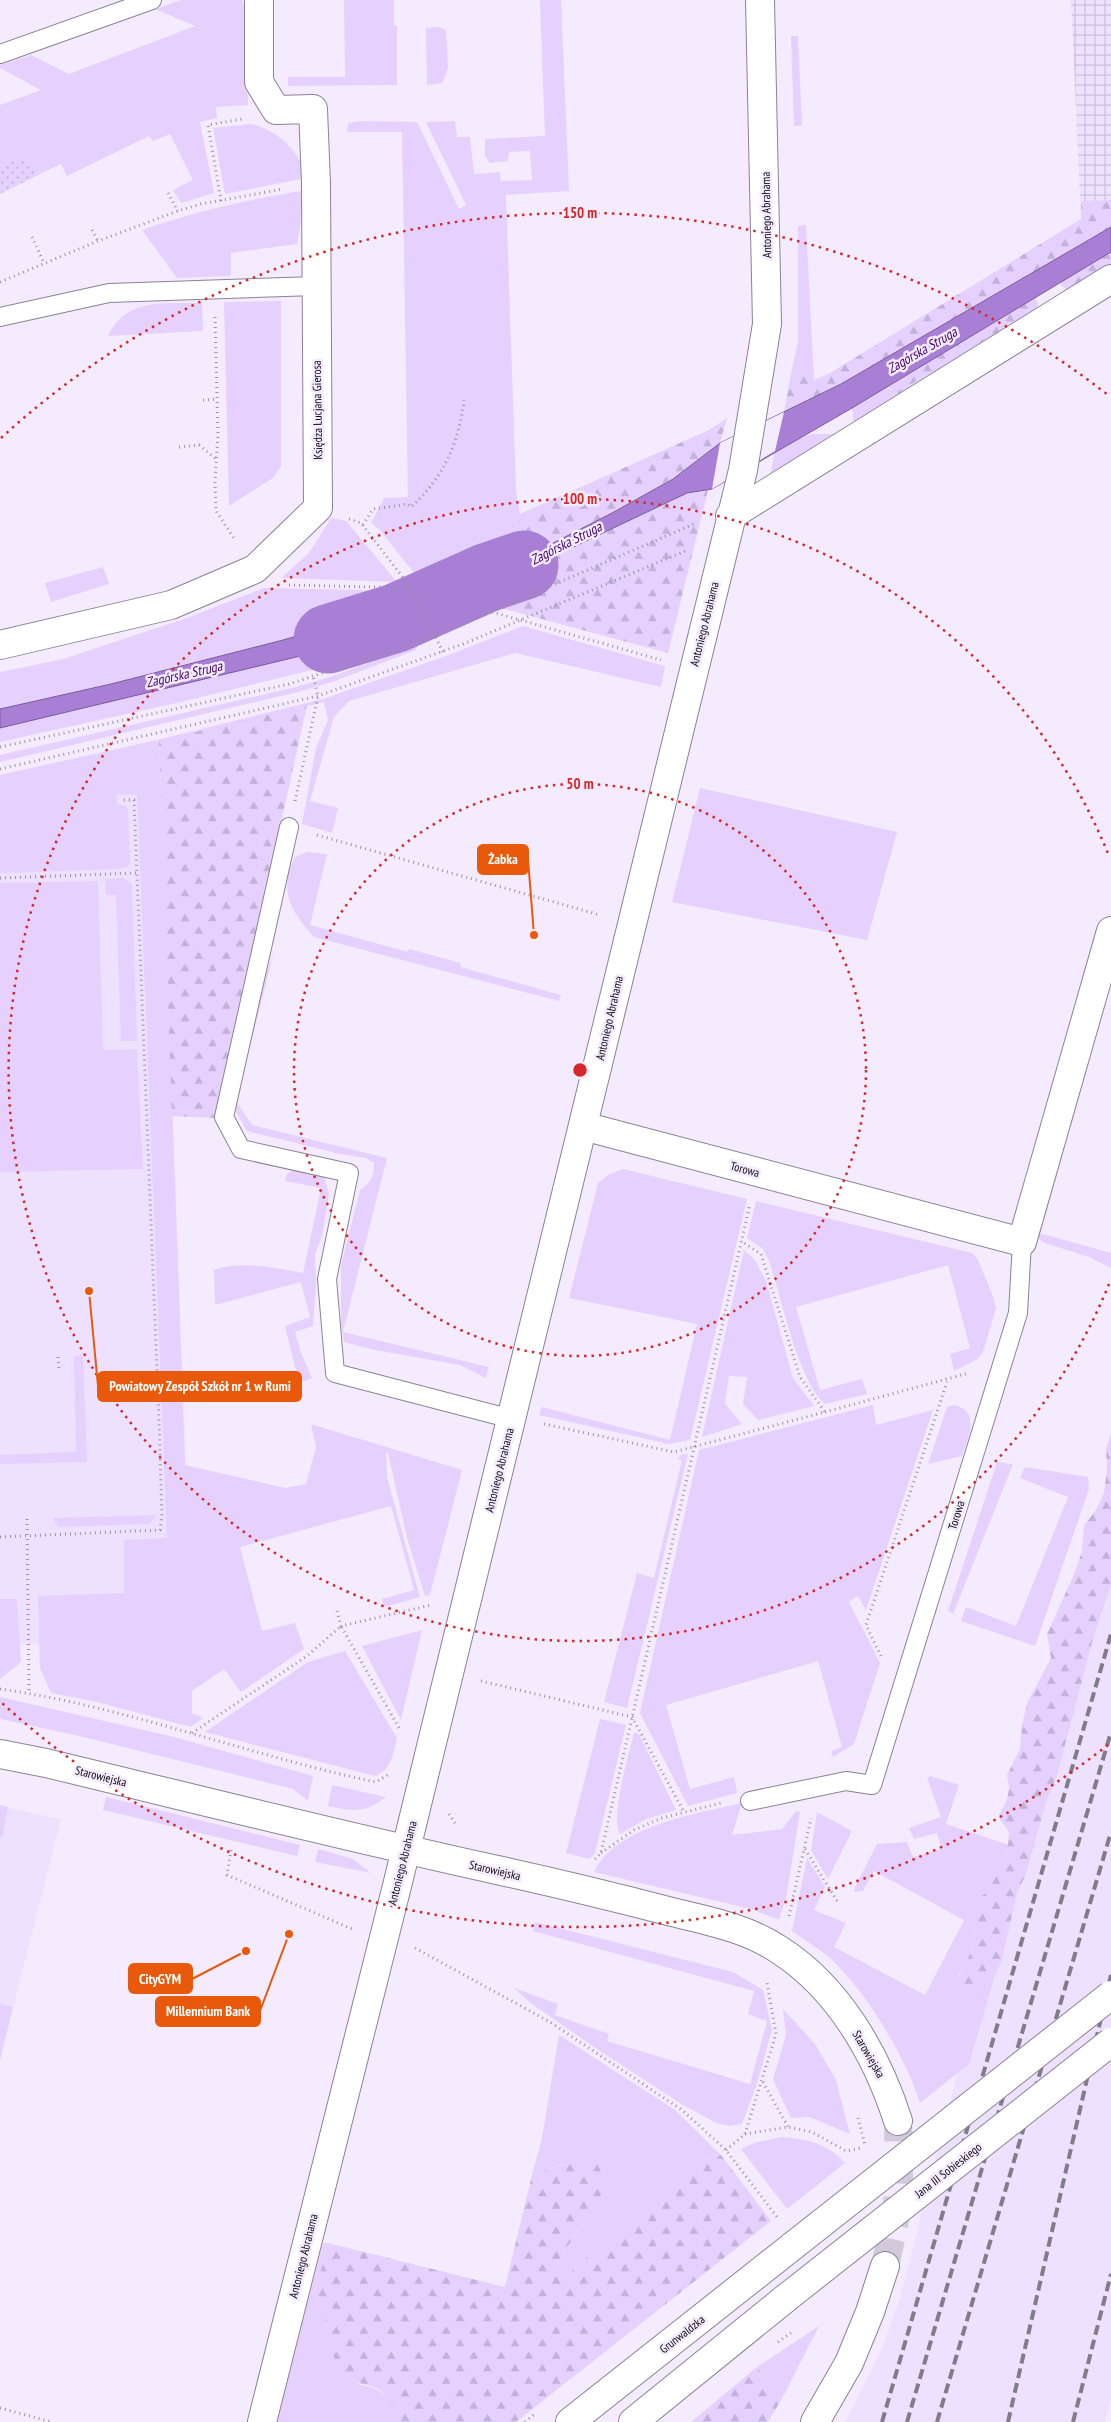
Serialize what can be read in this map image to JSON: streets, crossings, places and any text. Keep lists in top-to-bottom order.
{
  "streets": {
    "street": [
      "Antoniego Abrahama",
      "Księdza Lucjana Gierosa",
      "Torowa",
      "Starowiejska",
      "Jana III Sobieskiego",
      "Grunwaldzka"
    ]
  },
  "crossings": [
    ["Antoniego Abrahama", "Torowa"],
    ["Antoniego Abrahama", "Starowiejska"]
  ],
  "water": ["Zagórska Struga"],
  "places": [
    "Żabka",
    "Powiatowy Zespół Szkół nr 1 w Rumi",
    "Millennium Bank",
    "CityGYM"
  ],
  "rings": ["150 m", "100 m", "50 m"]
}
